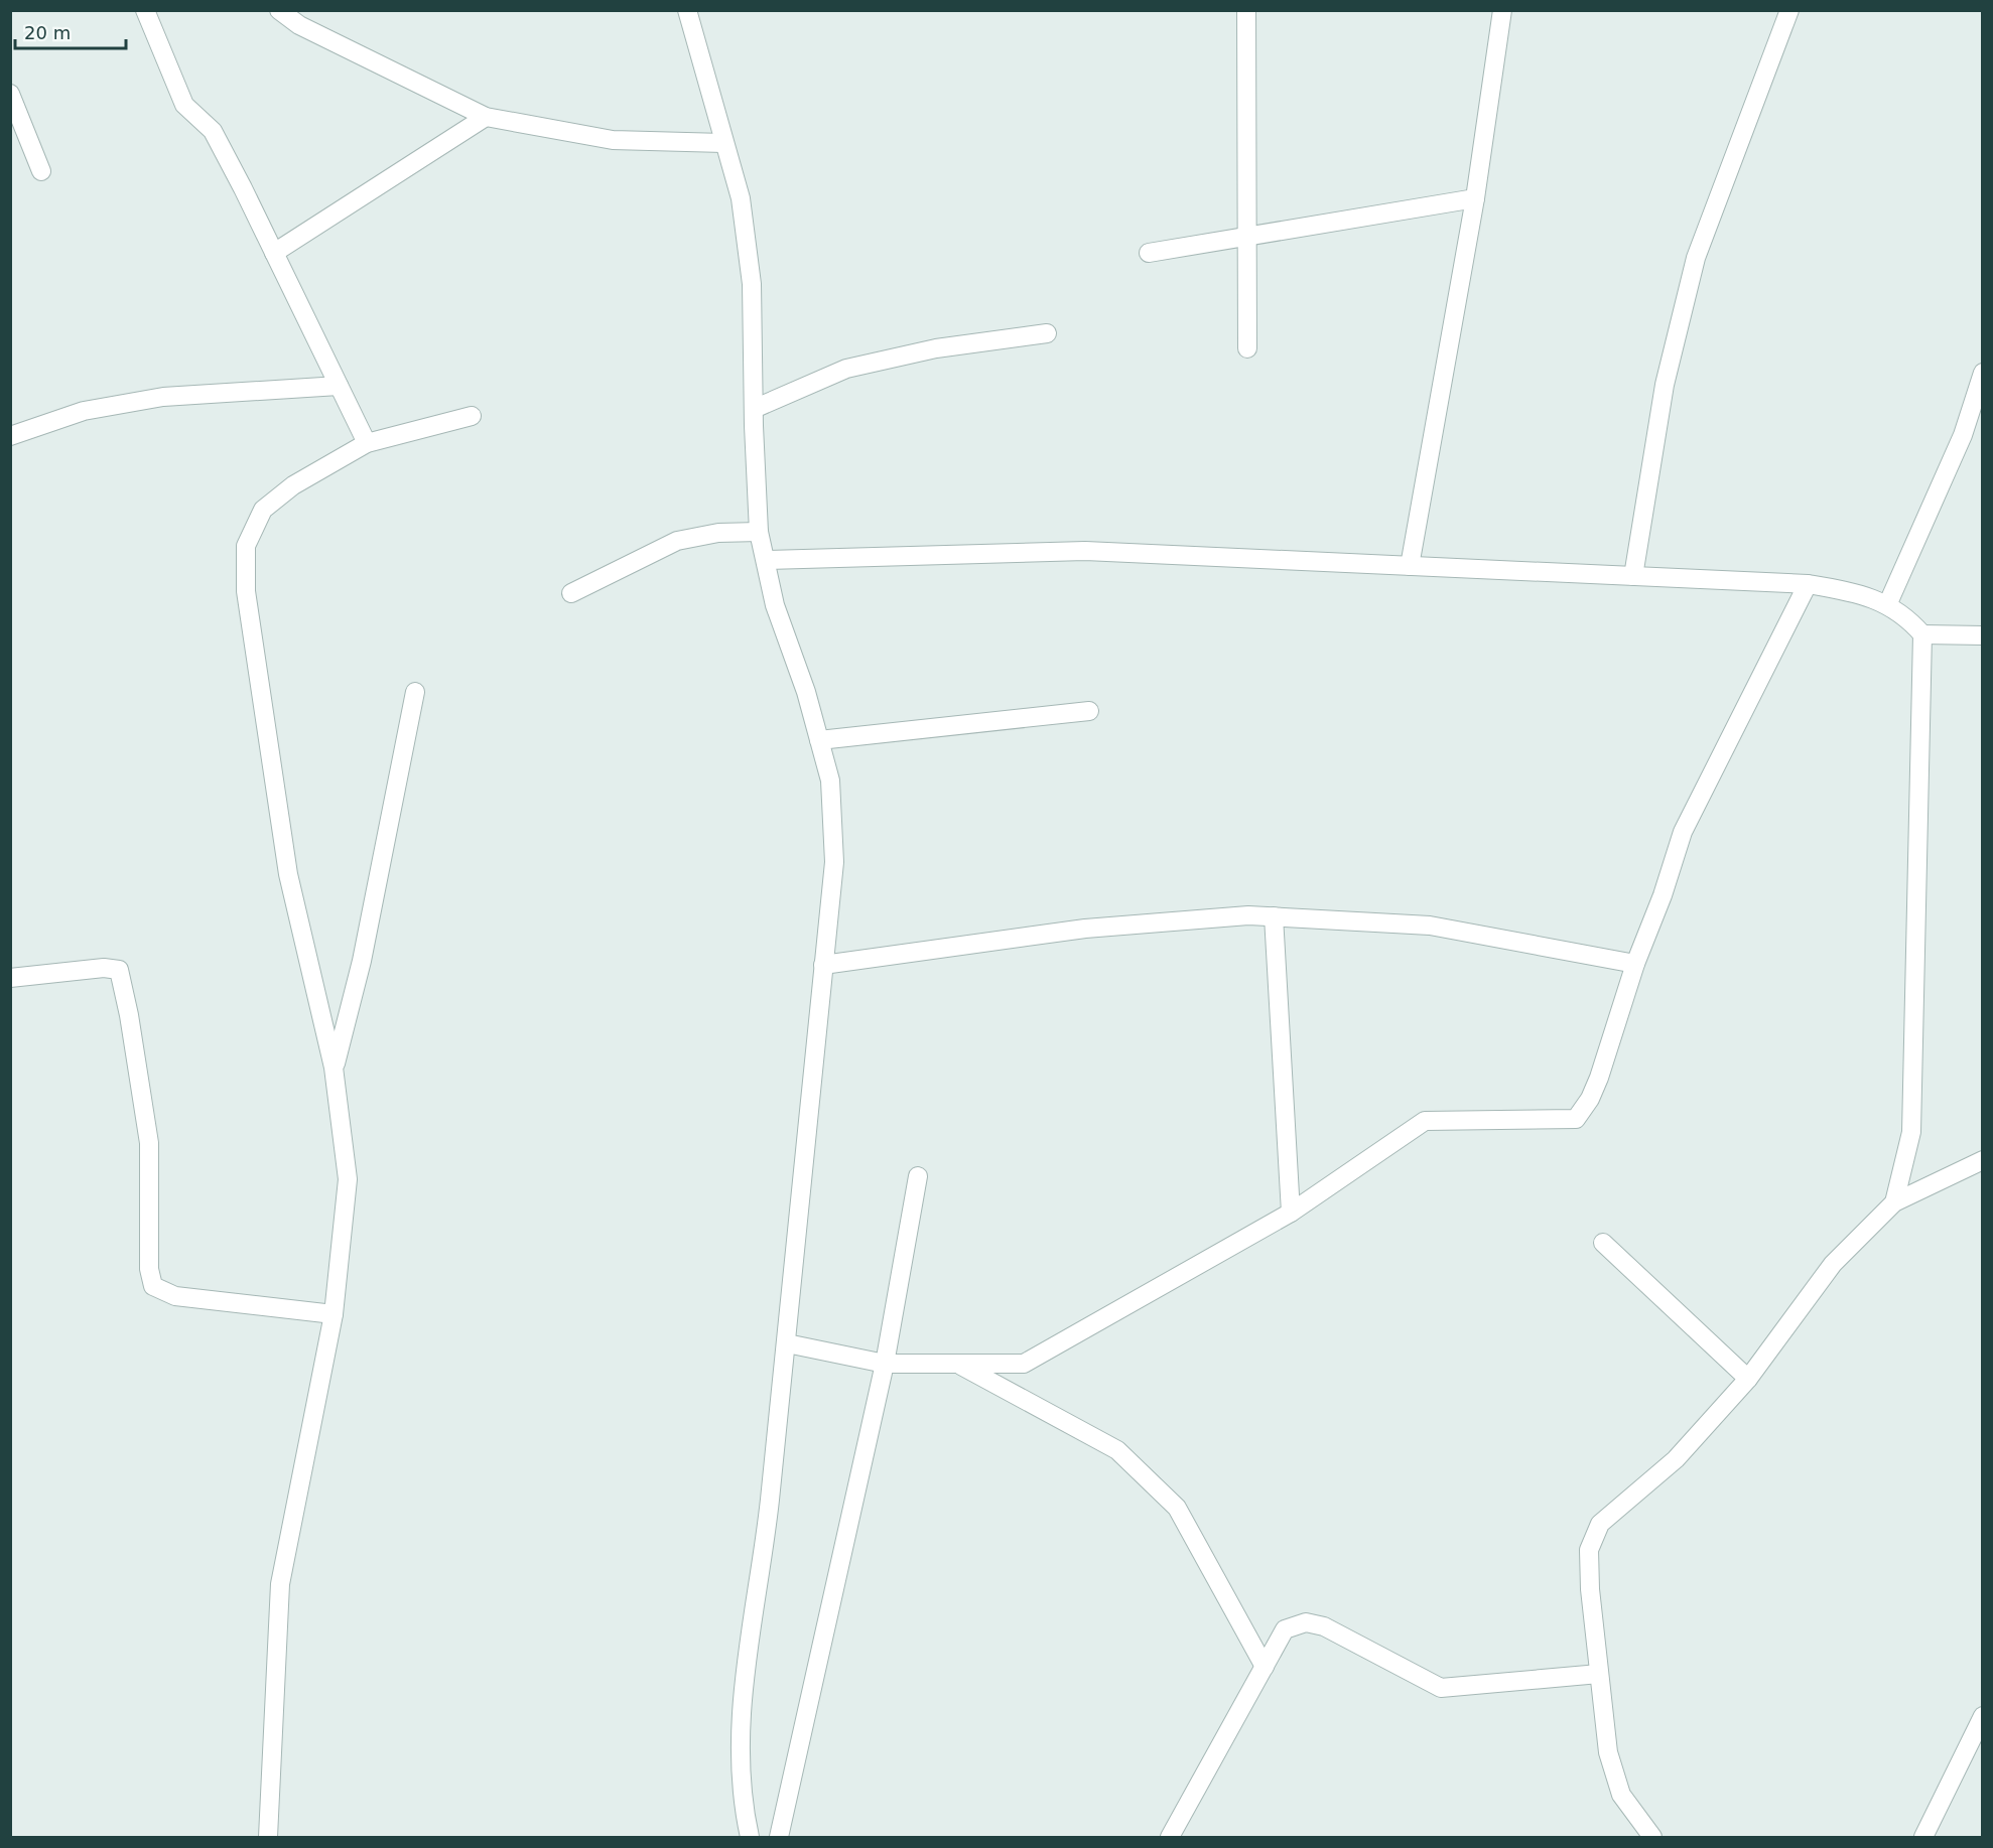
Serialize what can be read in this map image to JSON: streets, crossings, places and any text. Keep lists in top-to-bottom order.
{
  "scale_bar": "20 m"
}
